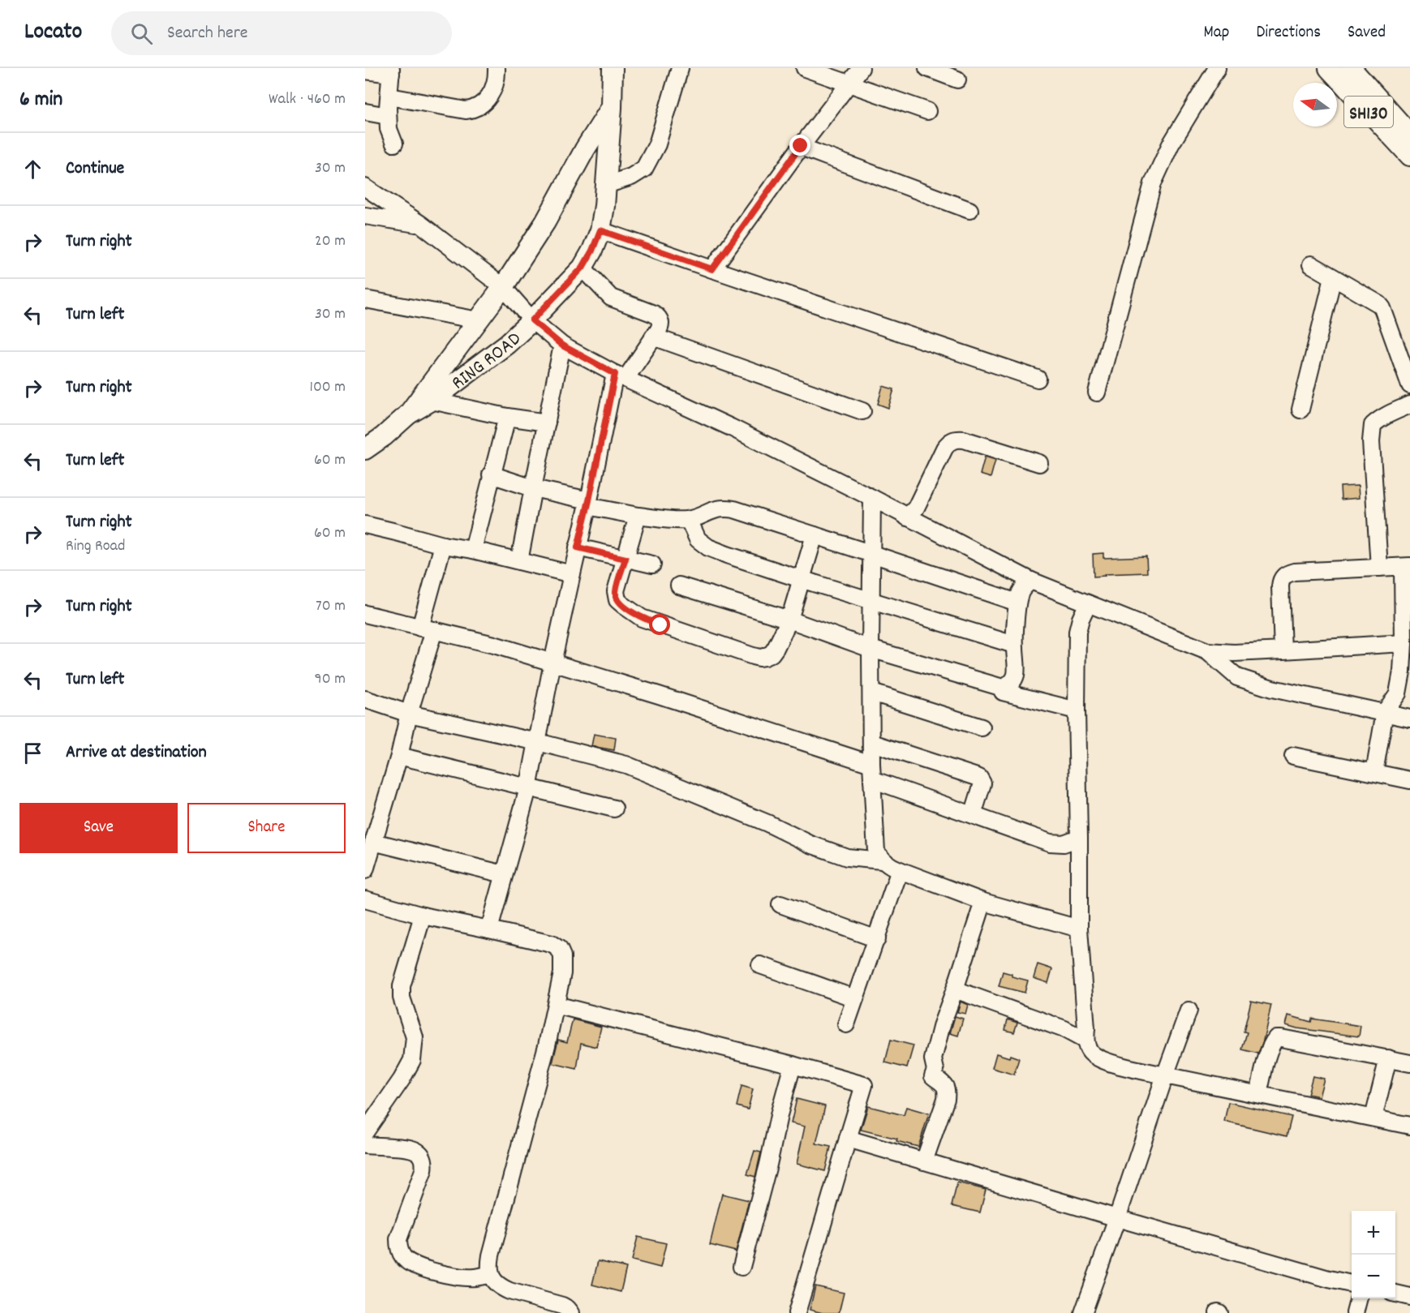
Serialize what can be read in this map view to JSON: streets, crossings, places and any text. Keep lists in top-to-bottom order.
{
  "streets": {
    "main road": ["SH130", "RING ROAD"]
  },
  "north": "left",
  "page": {
    "header": "Locato",
    "search": "Search here",
    "nav": ["Map", "Directions", "Saved"],
    "heading": ["6 min", "Walk · 460 m"],
    "list": [
      ["Continue", "30 m"],
      ["Turn right", "20 m"],
      ["Turn left", "30 m"],
      ["Turn right", "100 m"],
      ["Turn left", "60 m"],
      ["Turn right", "Ring Road", "60 m"],
      ["Turn right", "70 m"],
      ["Turn left", "90 m"],
      "Arrive at destination"
    ],
    "buttons": ["Save", "Share"],
    "map_buttons": ["+", "−"]
  }
}
